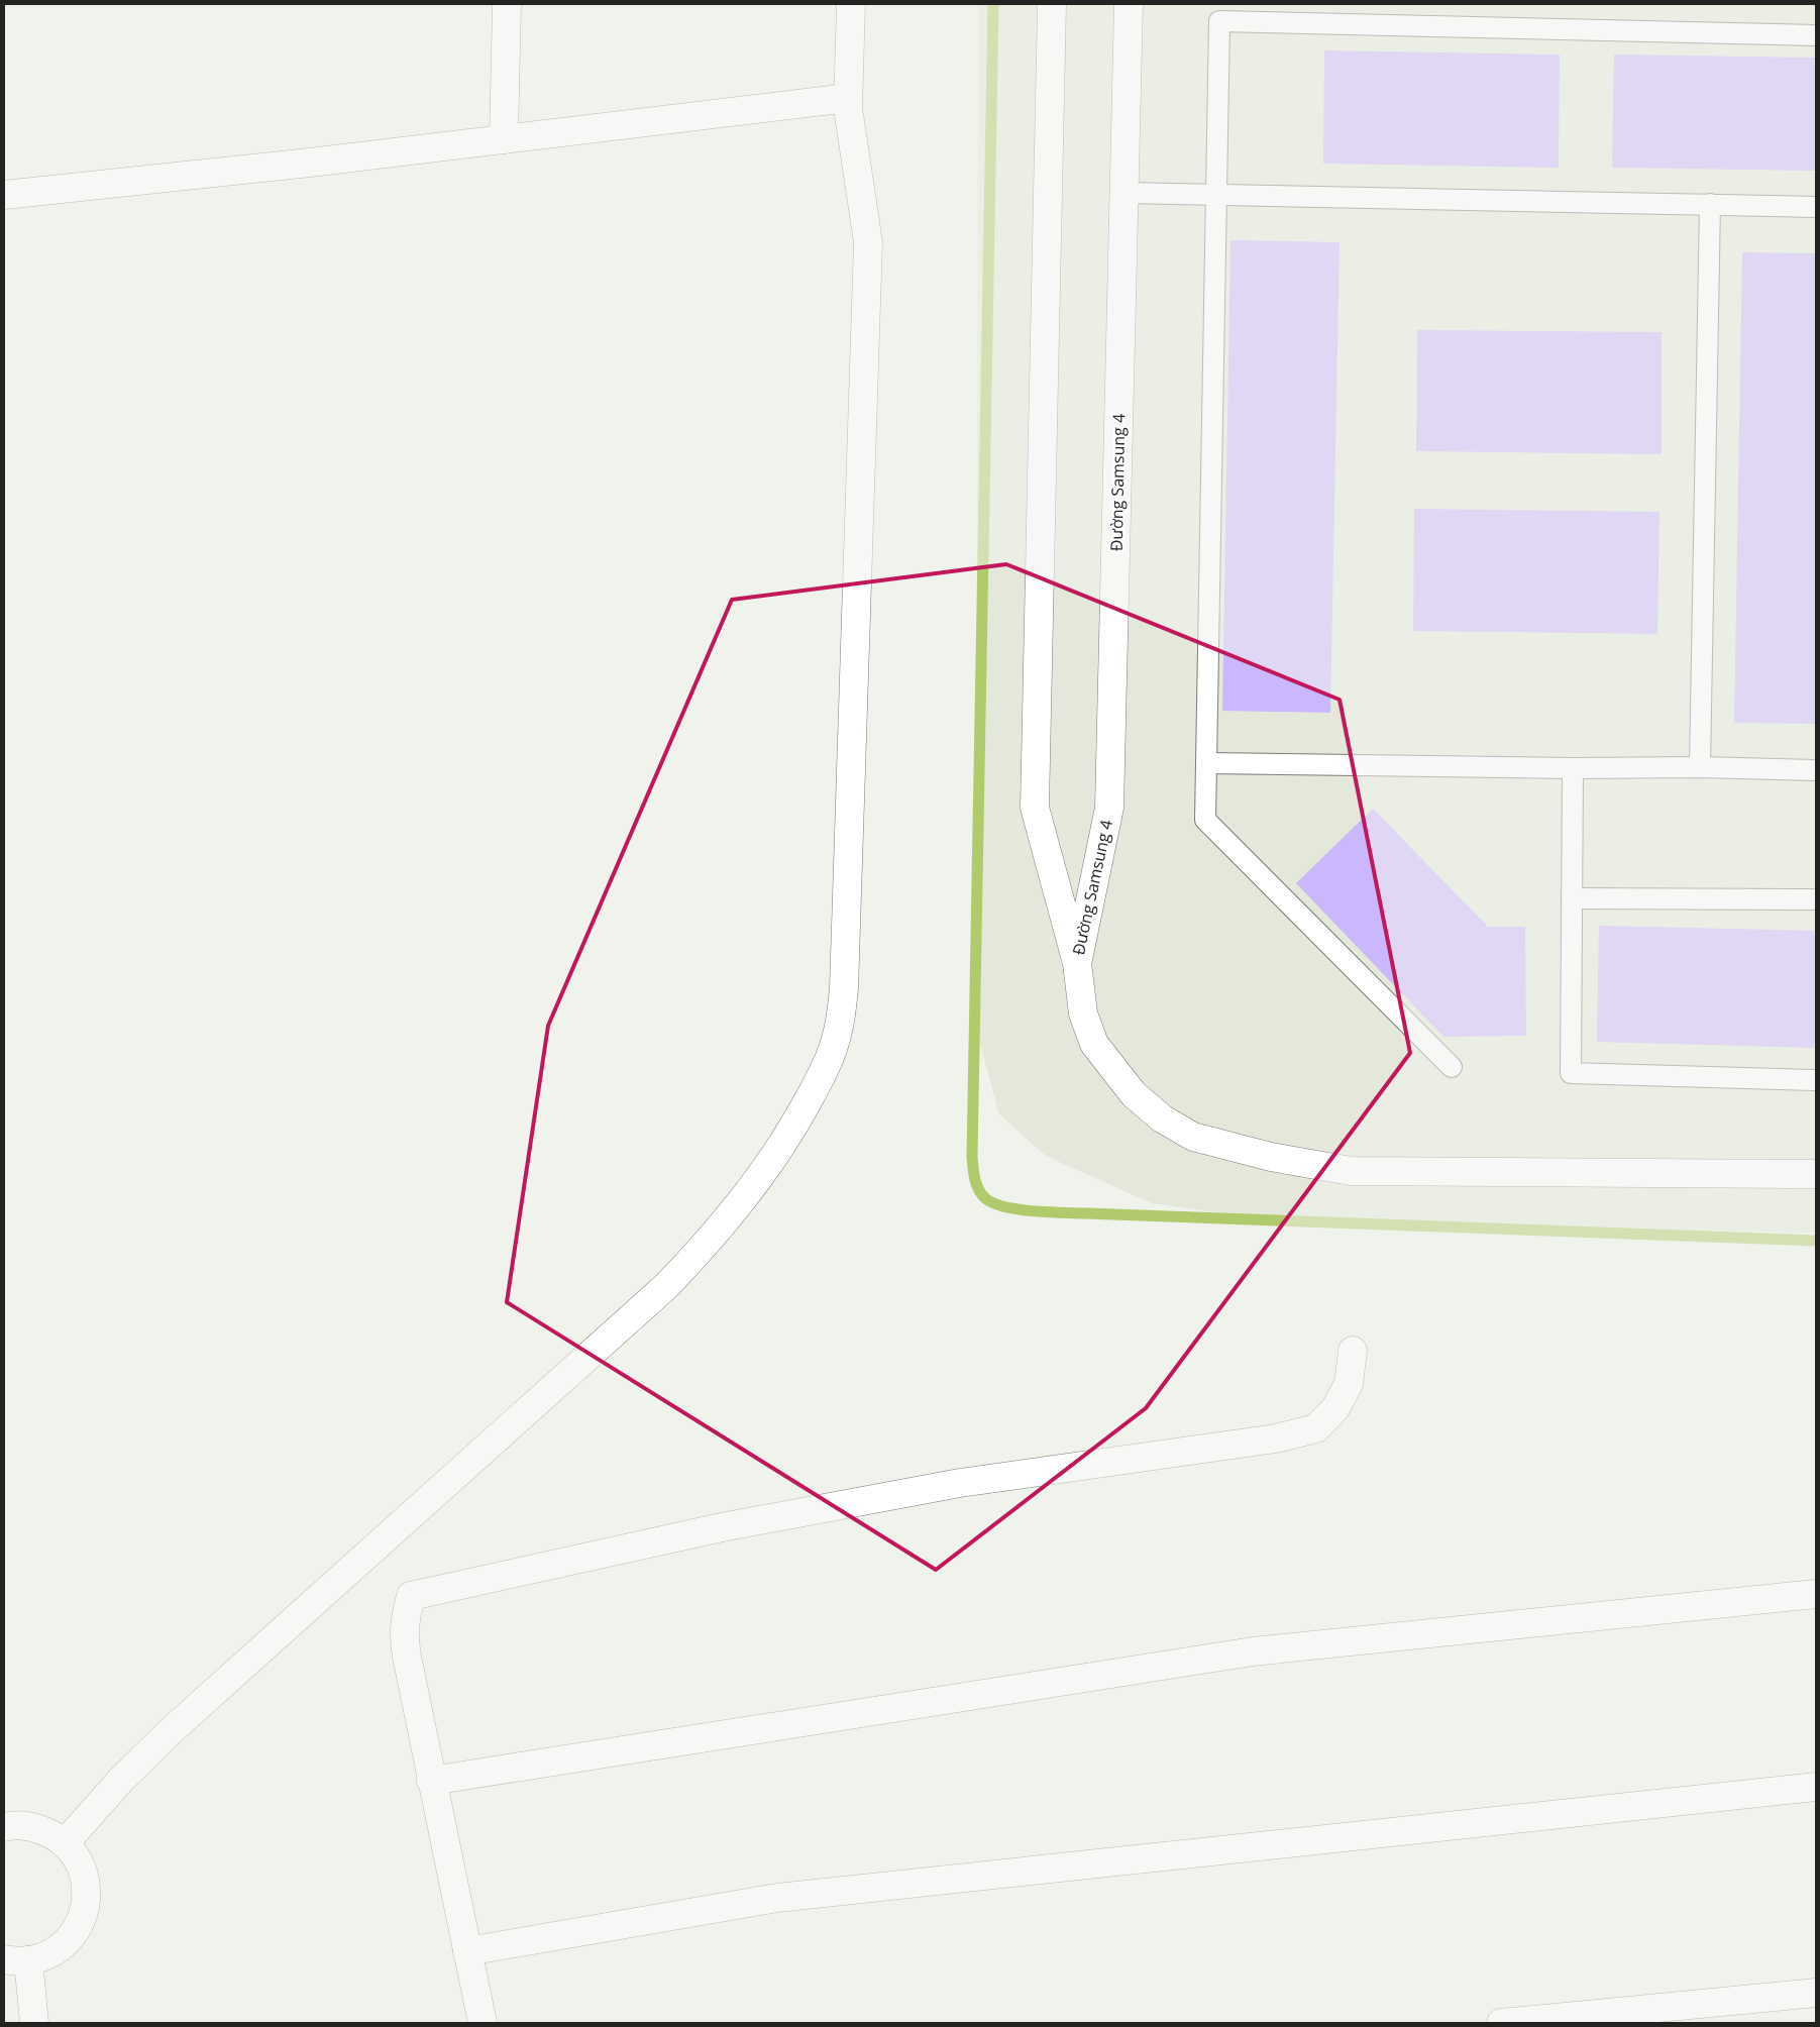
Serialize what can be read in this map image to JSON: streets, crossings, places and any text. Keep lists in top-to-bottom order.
{
  "streets": {
    "street": ["Đường Samsung 4"]
  }
}
